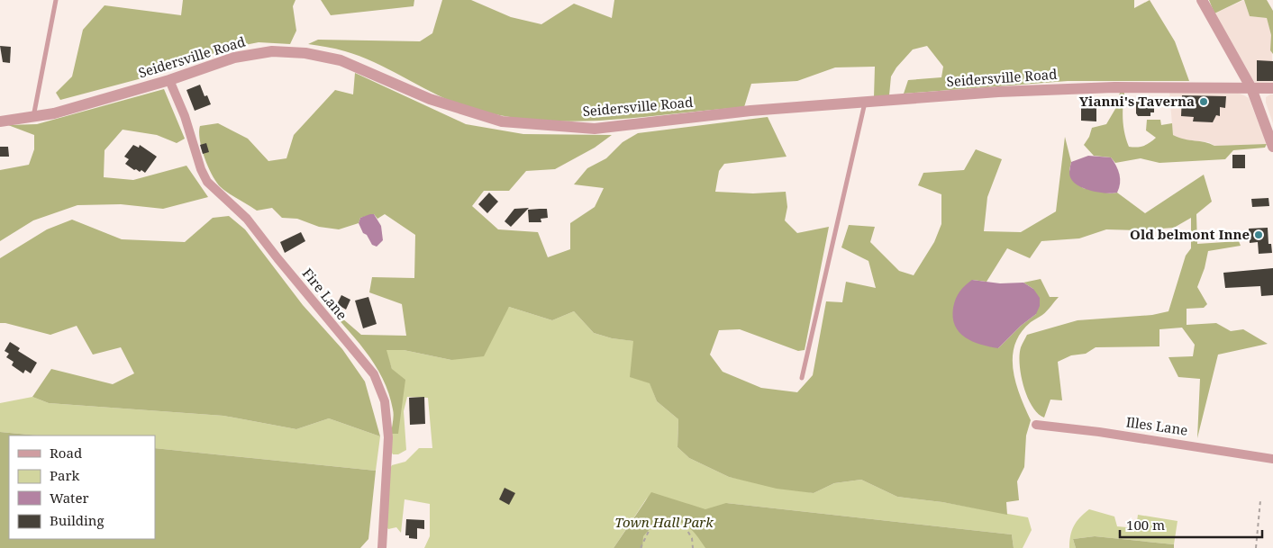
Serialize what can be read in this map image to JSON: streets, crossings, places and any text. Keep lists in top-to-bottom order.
{
  "streets": {
    "street": ["Seidersville Road", "Fire Lane", "Illes Lane"]
  },
  "crossings": [
    ["Seidersville Road", "Fire Lane"]
  ],
  "parks": ["Town Hall Park"],
  "places": ["Yianni's Taverna", "Old belmont Inne"],
  "legend": [
    "Road",
    "Park",
    "Water",
    "Building"
  ],
  "scale_bar": "100 m"
}
